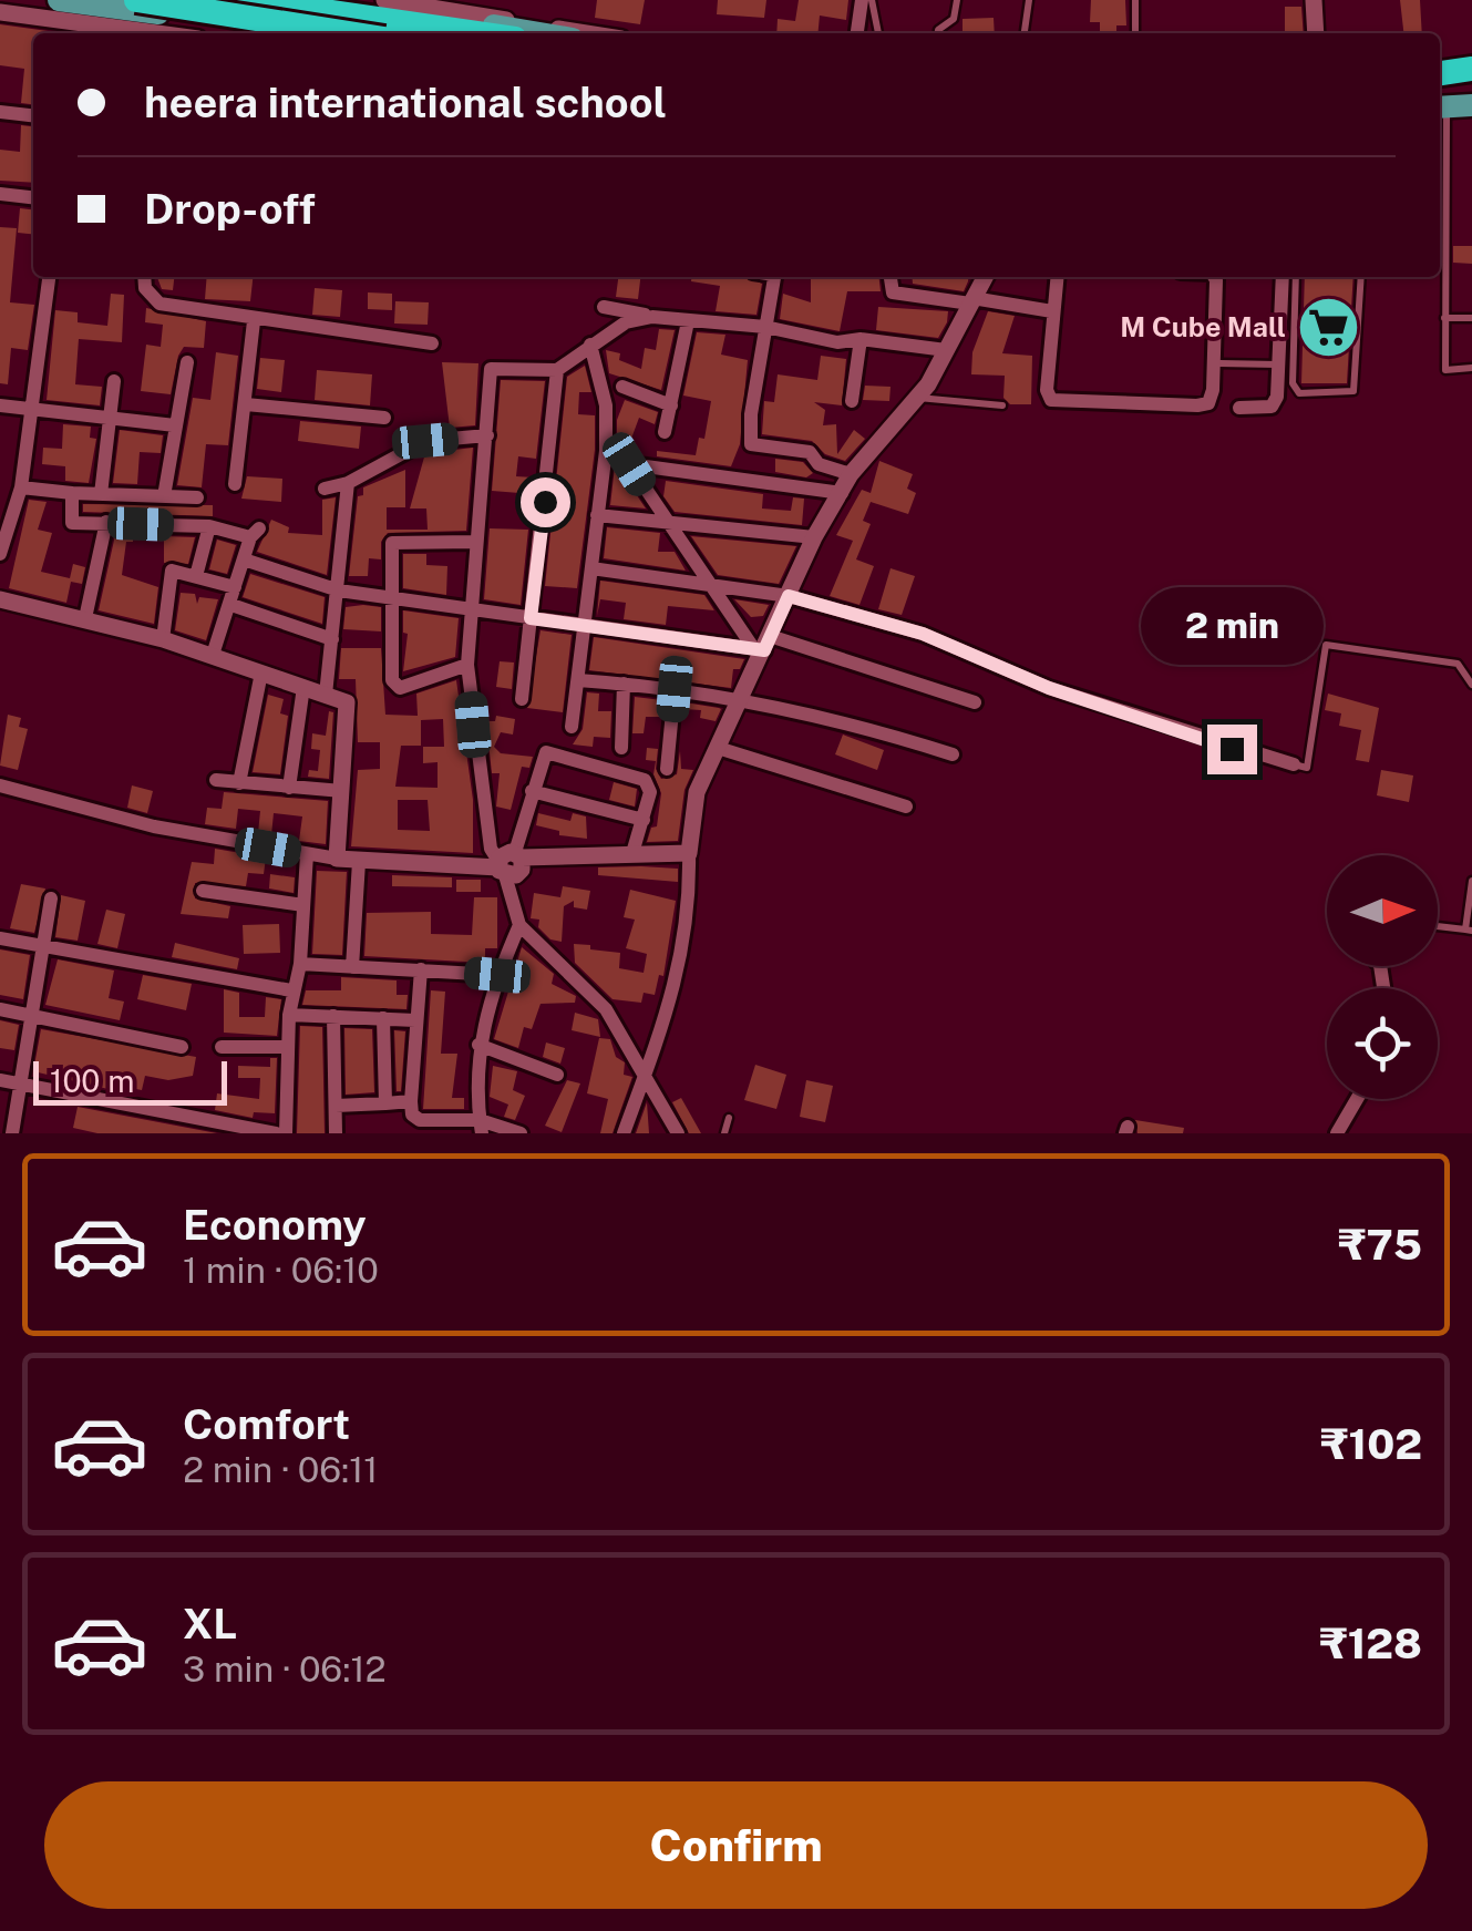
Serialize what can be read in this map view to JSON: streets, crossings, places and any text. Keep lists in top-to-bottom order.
{
  "places": {
    "supermarket": ["M Cube Mall"]
  },
  "scale_bar": "100 m",
  "north": "right",
  "page": {
    "banner": ["heera international school", "Drop-off"],
    "bubble": "2 min",
    "scale": "100 m",
    "list": [
      {
        "name": "Economy",
        "note": "1 min · 06:10",
        "value": "₹75"
      },
      {
        "name": "Comfort",
        "note": "2 min · 06:11",
        "value": "₹102"
      },
      {
        "name": "XL",
        "note": "3 min · 06:12",
        "value": "₹128"
      }
    ],
    "buttons": "Confirm"
  }
}
